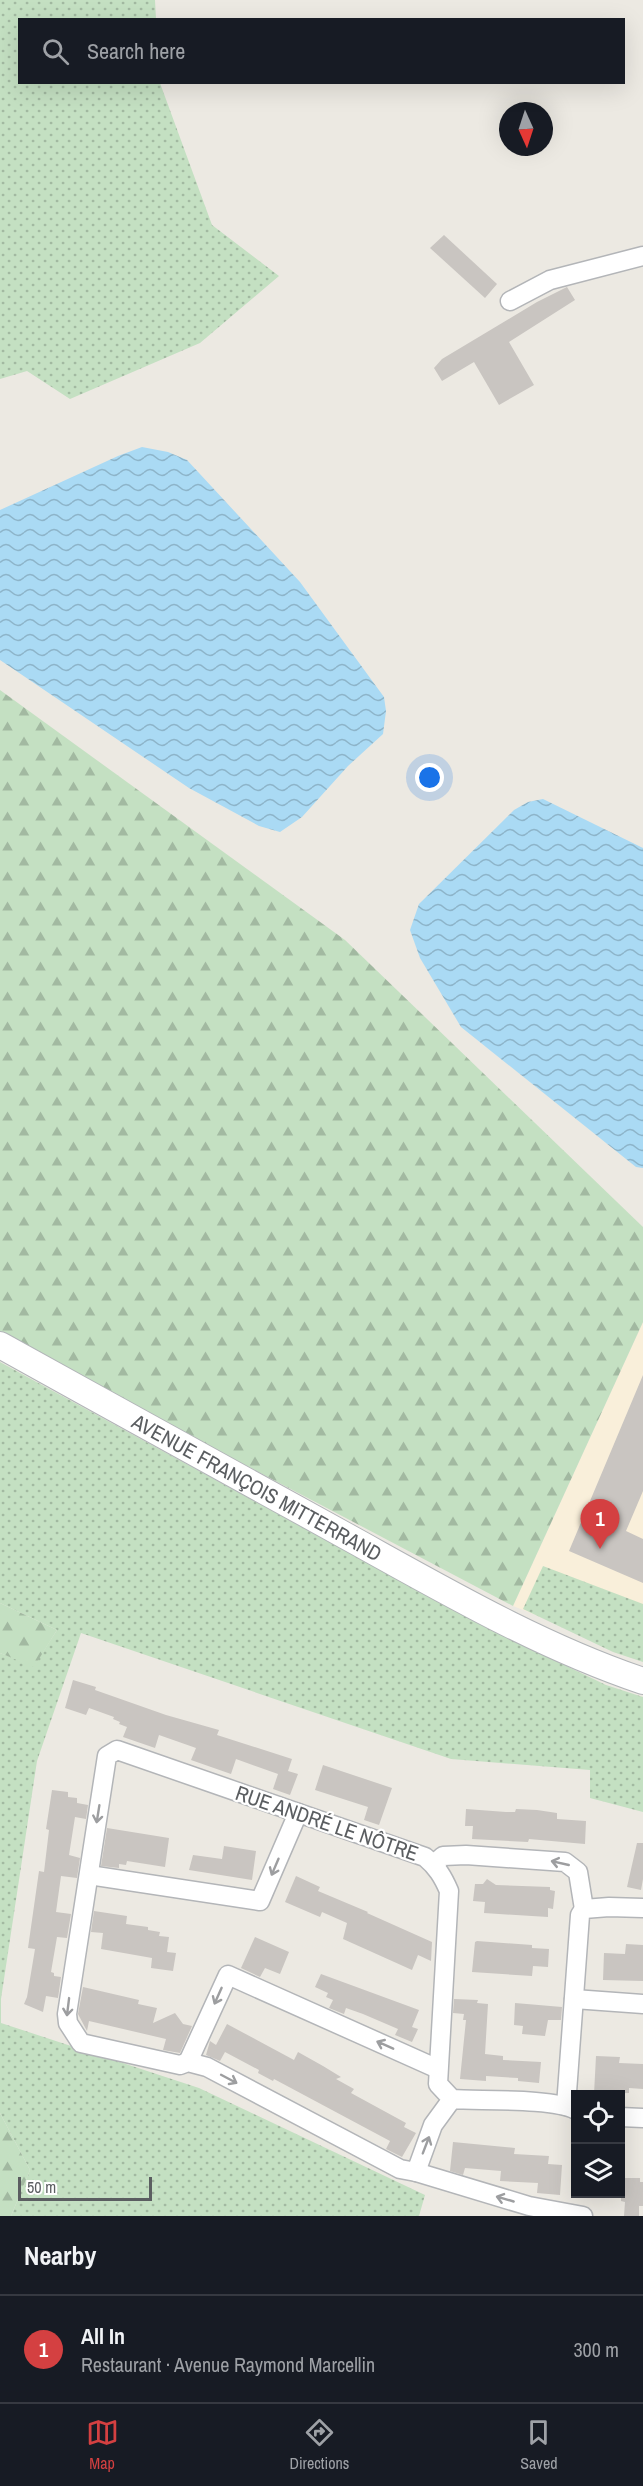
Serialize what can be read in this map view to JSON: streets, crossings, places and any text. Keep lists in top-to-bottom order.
{
  "streets": {
    "main road": ["AVENUE FRANÇOIS MITTERRAND"],
    "street": ["RUE ANDRÉ LE NÔTRE"]
  },
  "scale_bar": "50 m",
  "north": "bottom",
  "page": {
    "search": "Search here",
    "pins": "1",
    "scale": "50 m",
    "heading": "Nearby",
    "list": [
      {
        "mark": "1",
        "name": "All In",
        "note": "Restaurant · Avenue Raymond Marcellin",
        "value": "300 m"
      }
    ],
    "nav": ["Map", "Directions", "Saved"]
  }
}
